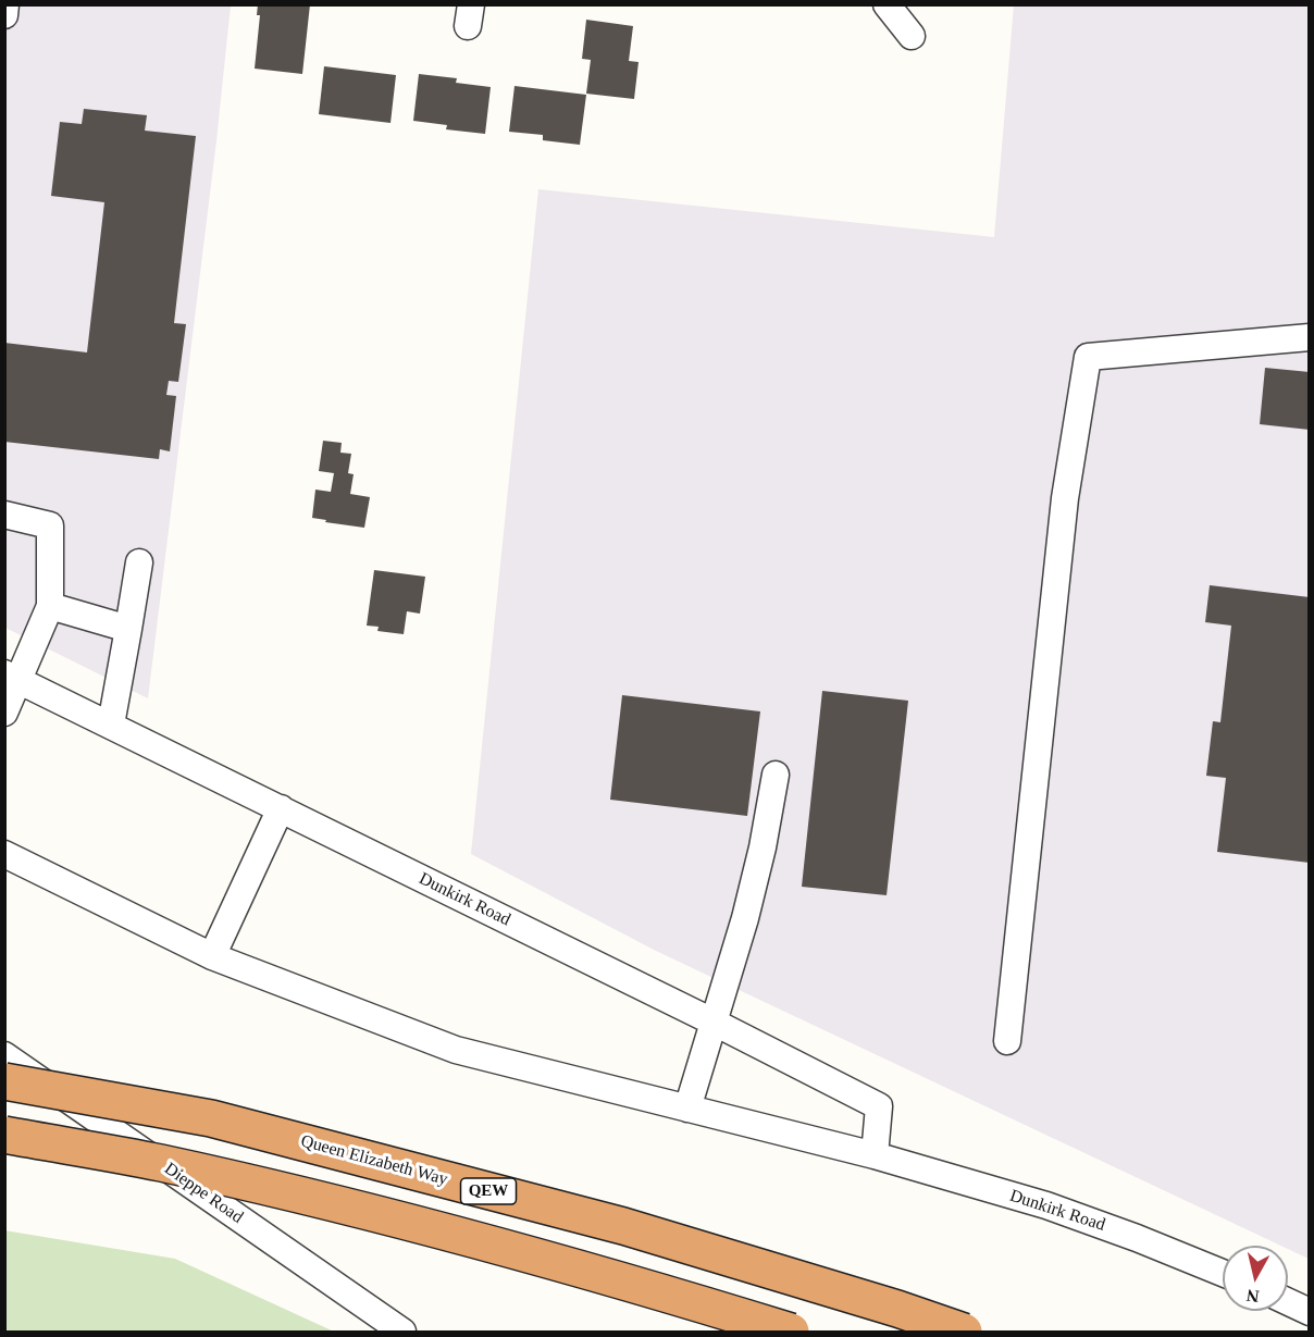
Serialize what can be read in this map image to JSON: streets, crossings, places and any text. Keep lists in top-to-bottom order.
{
  "streets": {
    "highway": ["Queen Elizabeth Way", "QEW"],
    "street": ["Dunkirk Road", "Dieppe Road"]
  },
  "north": "bottom"
}
